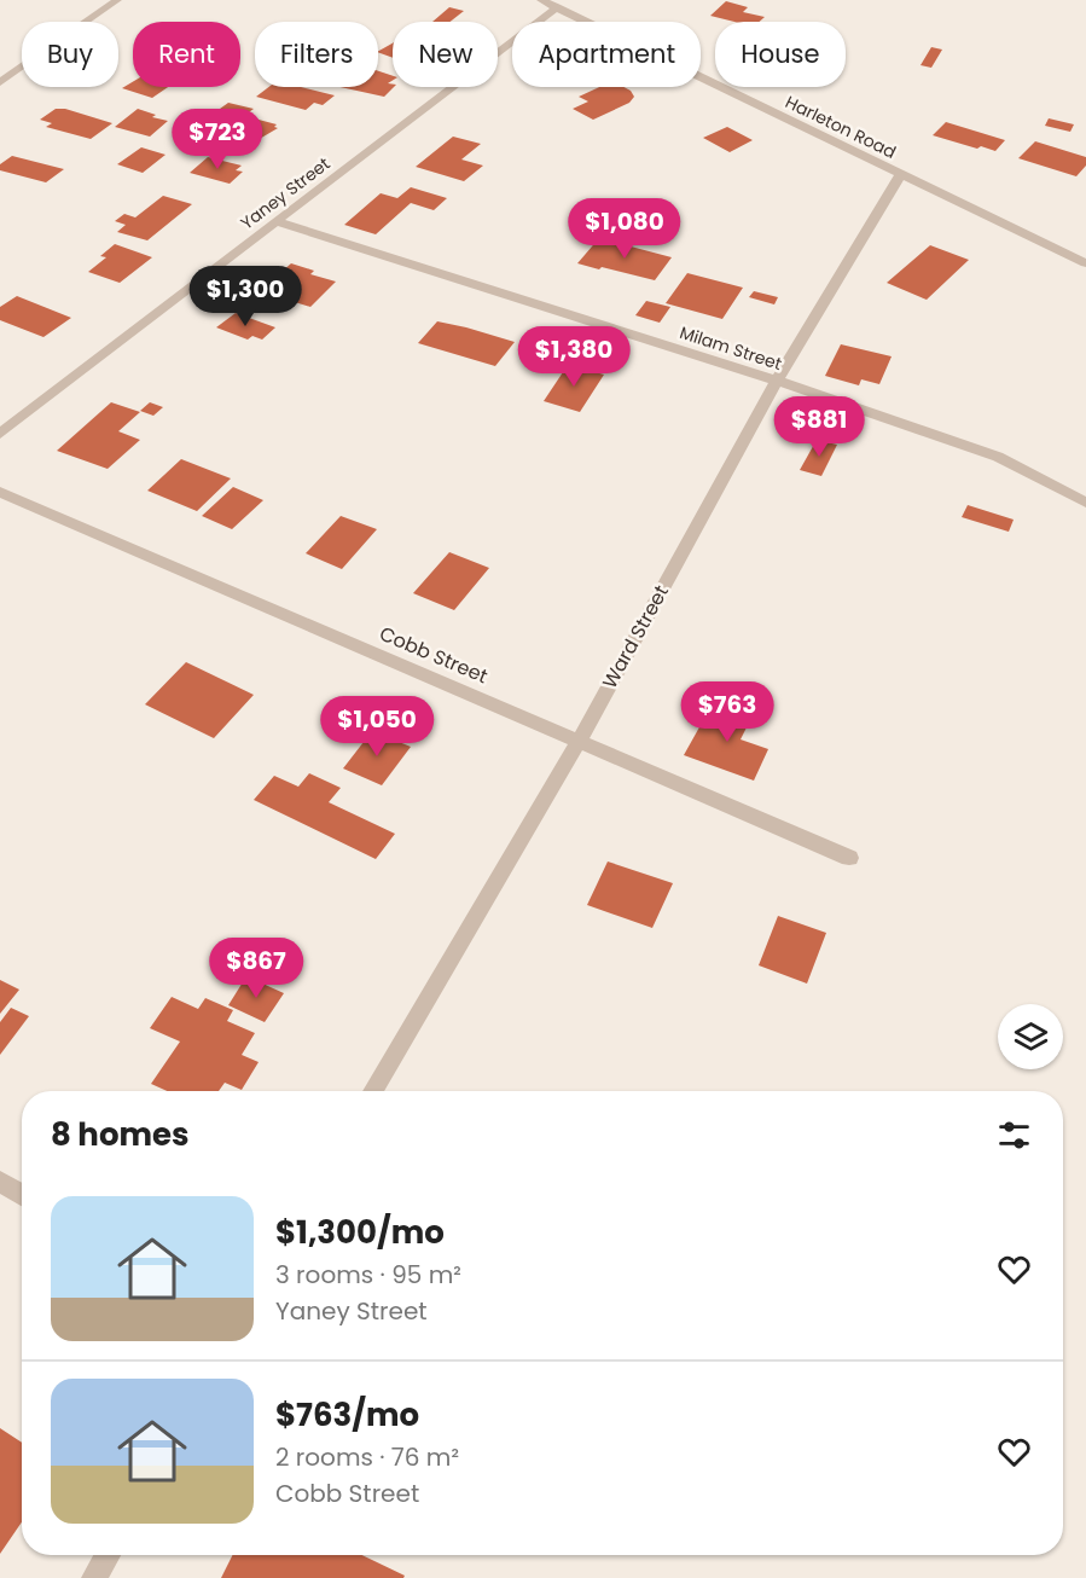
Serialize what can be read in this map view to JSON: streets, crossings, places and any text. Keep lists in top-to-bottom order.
{
  "streets": {
    "street": [
      "Harleton Road",
      "Yaney Street",
      "Milam Street",
      "Ward Street",
      "Cobb Street"
    ]
  },
  "crossings": [
    ["Harleton Road", "Yaney Street"],
    ["Harleton Road", "Ward Street"],
    ["Yaney Street", "Milam Street"],
    ["Milam Street", "Ward Street"],
    ["Ward Street", "Cobb Street"]
  ],
  "page": {
    "chip": [
      "Buy",
      "Rent",
      "Filters",
      "New",
      "Apartment",
      "House"
    ],
    "price": [
      "$723",
      "$1,080",
      "$1,300",
      "$1,380",
      "$881",
      "$763",
      "$1,050",
      "$867"
    ],
    "heading": "8 homes",
    "list": [
      {
        "name": "$1,300/mo",
        "note": "3 rooms · 95 m² · Yaney Street"
      },
      {
        "name": "$763/mo",
        "note": "2 rooms · 76 m² · Cobb Street"
      }
    ]
  }
}
